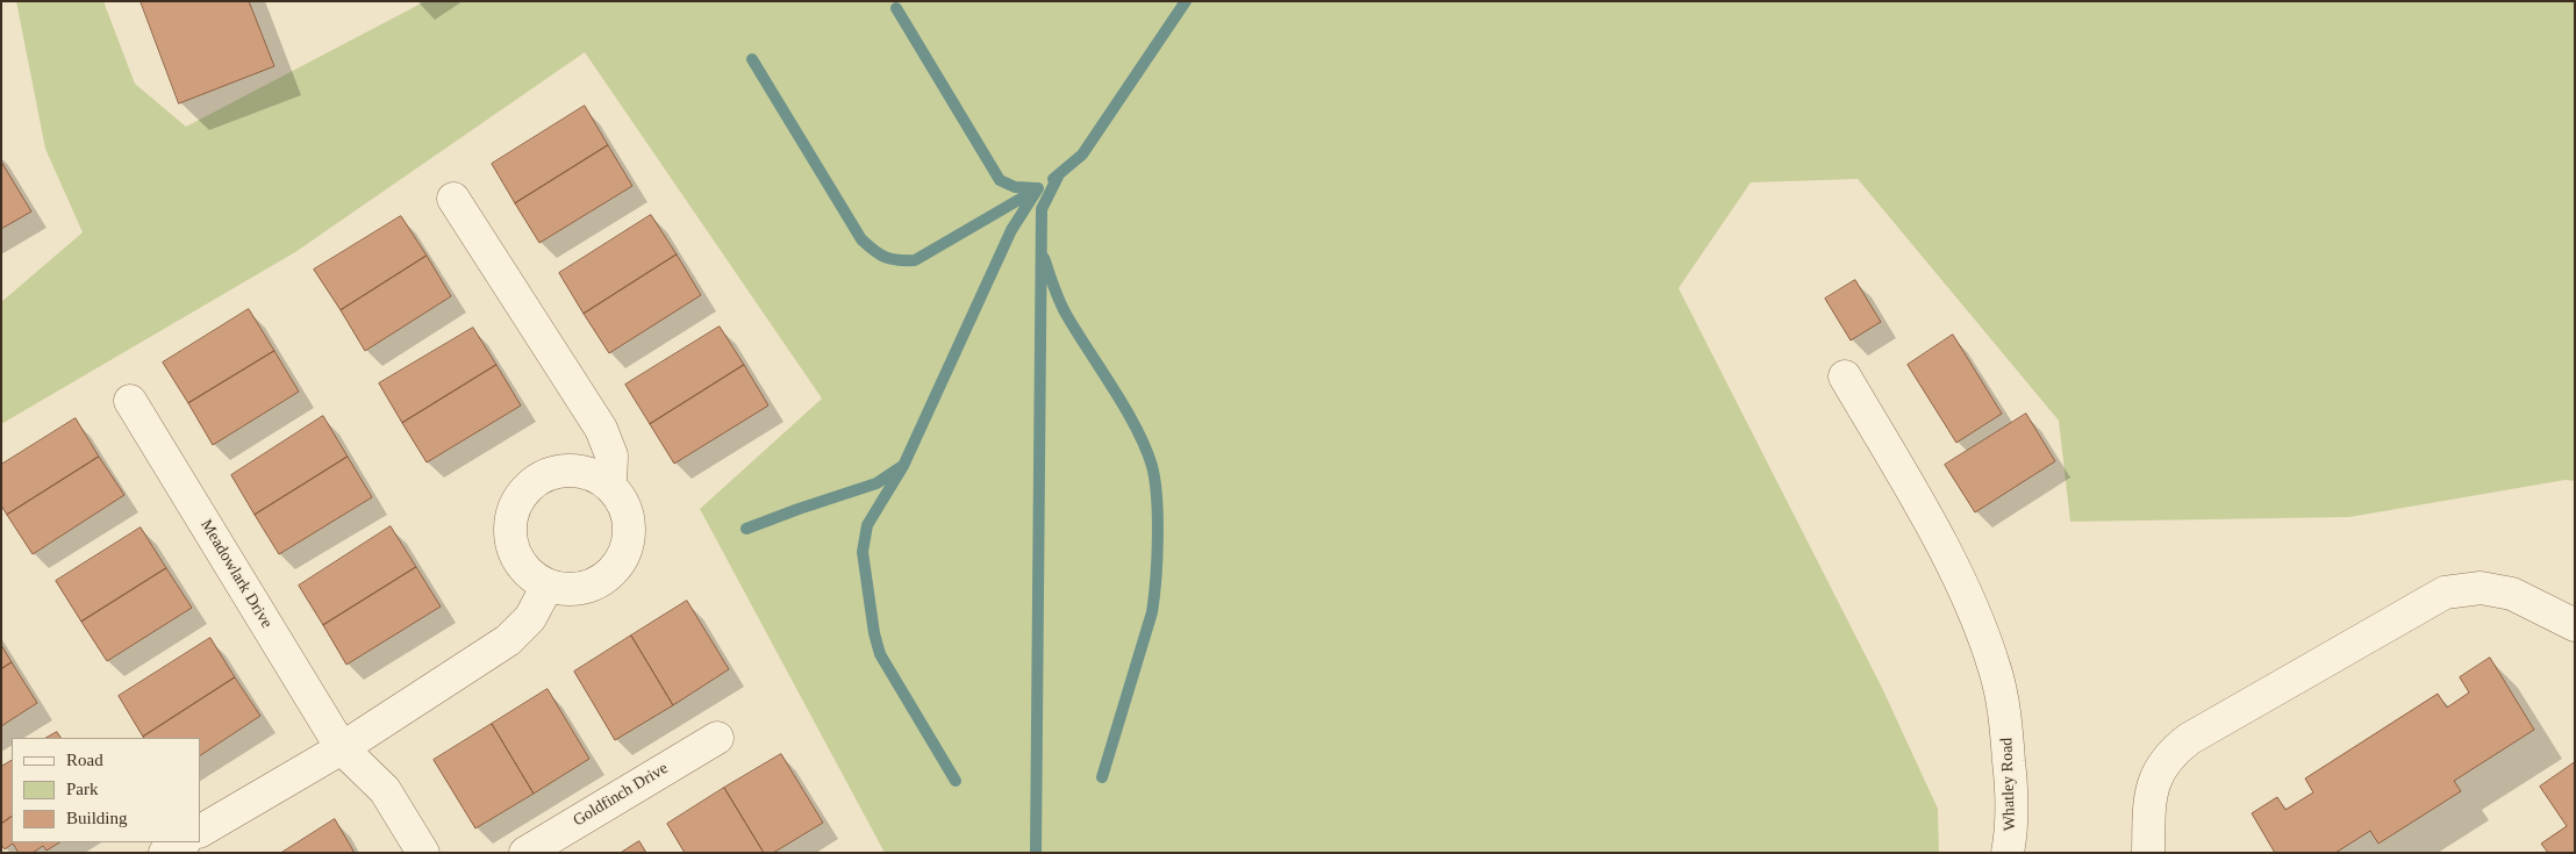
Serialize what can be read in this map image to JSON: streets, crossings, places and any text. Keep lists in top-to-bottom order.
{
  "streets": {
    "street": ["Meadowlark Drive", "Whatley Road", "Goldfinch Drive"]
  },
  "legend": ["Road", "Park", "Building"]
}
